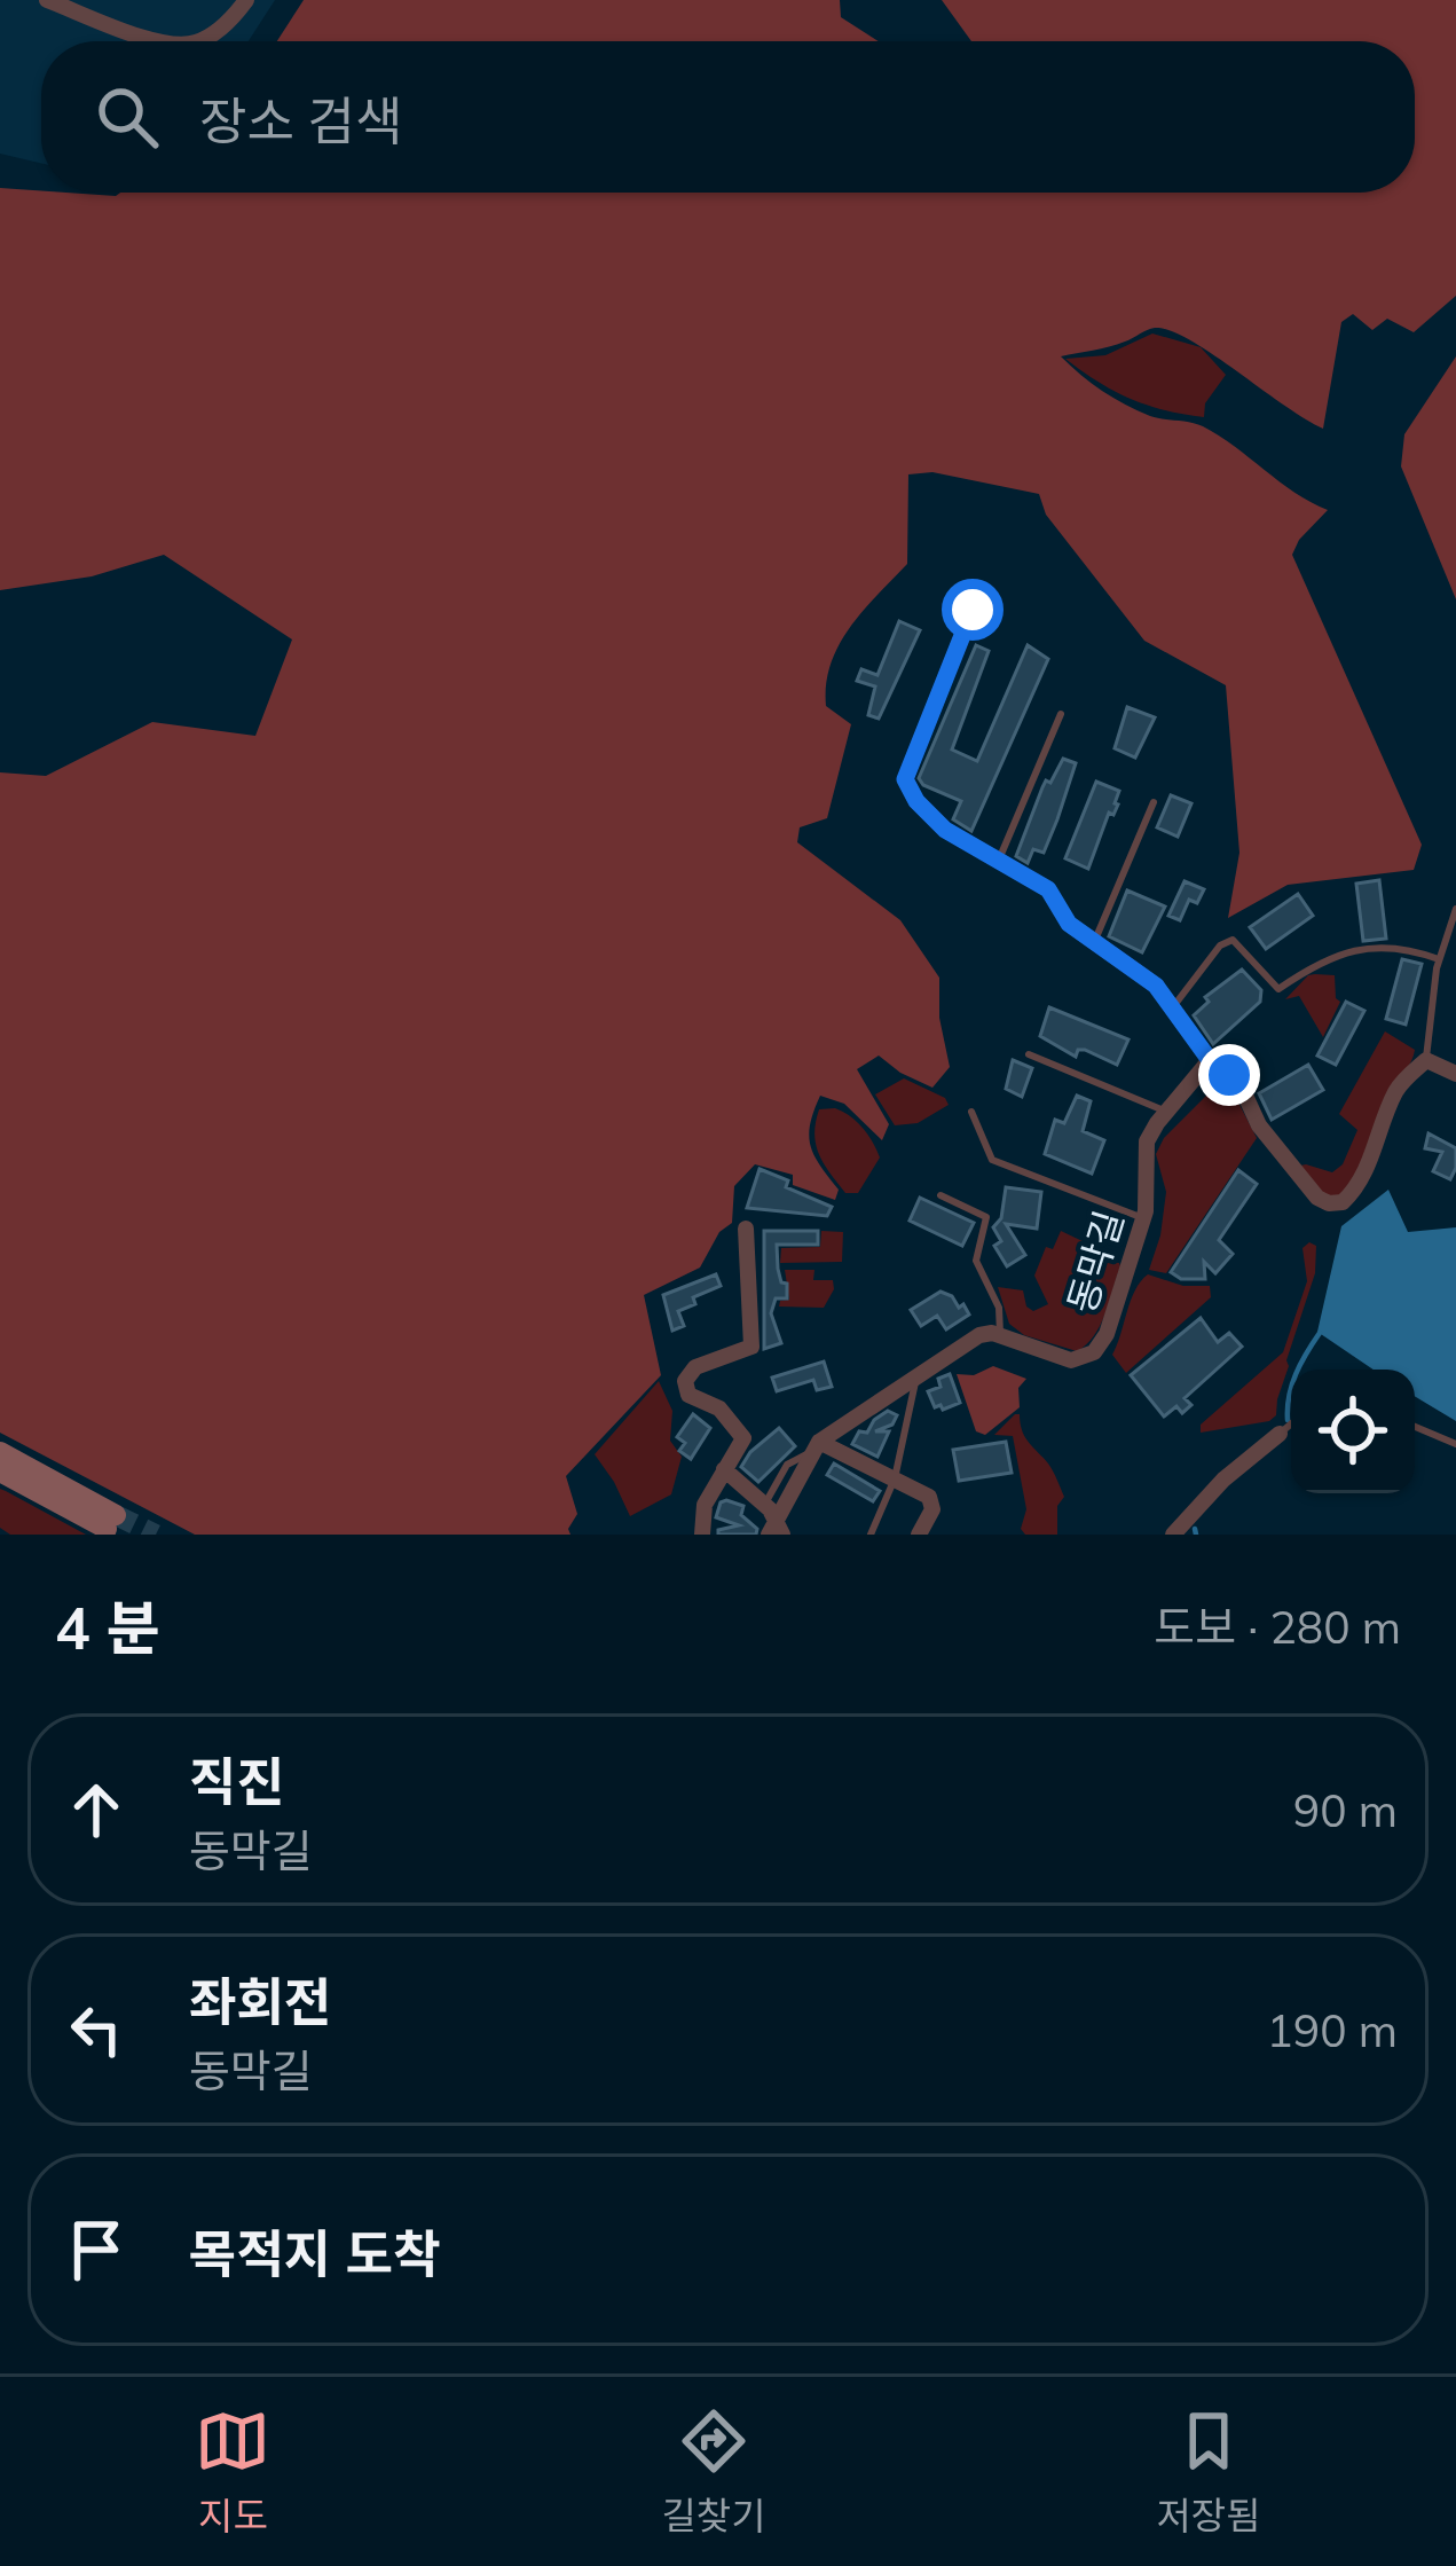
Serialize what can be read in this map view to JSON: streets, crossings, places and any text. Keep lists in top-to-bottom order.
{
  "streets": {
    "street": ["동막길"]
  },
  "page": {
    "search": "장소 검색",
    "heading": ["4 분", "도보 · 280 m"],
    "list": [
      ["직진", "동막길", "90 m"],
      ["좌회전", "동막길", "190 m"],
      "목적지 도착"
    ],
    "nav": ["지도", "길찾기", "저장됨"]
  }
}
